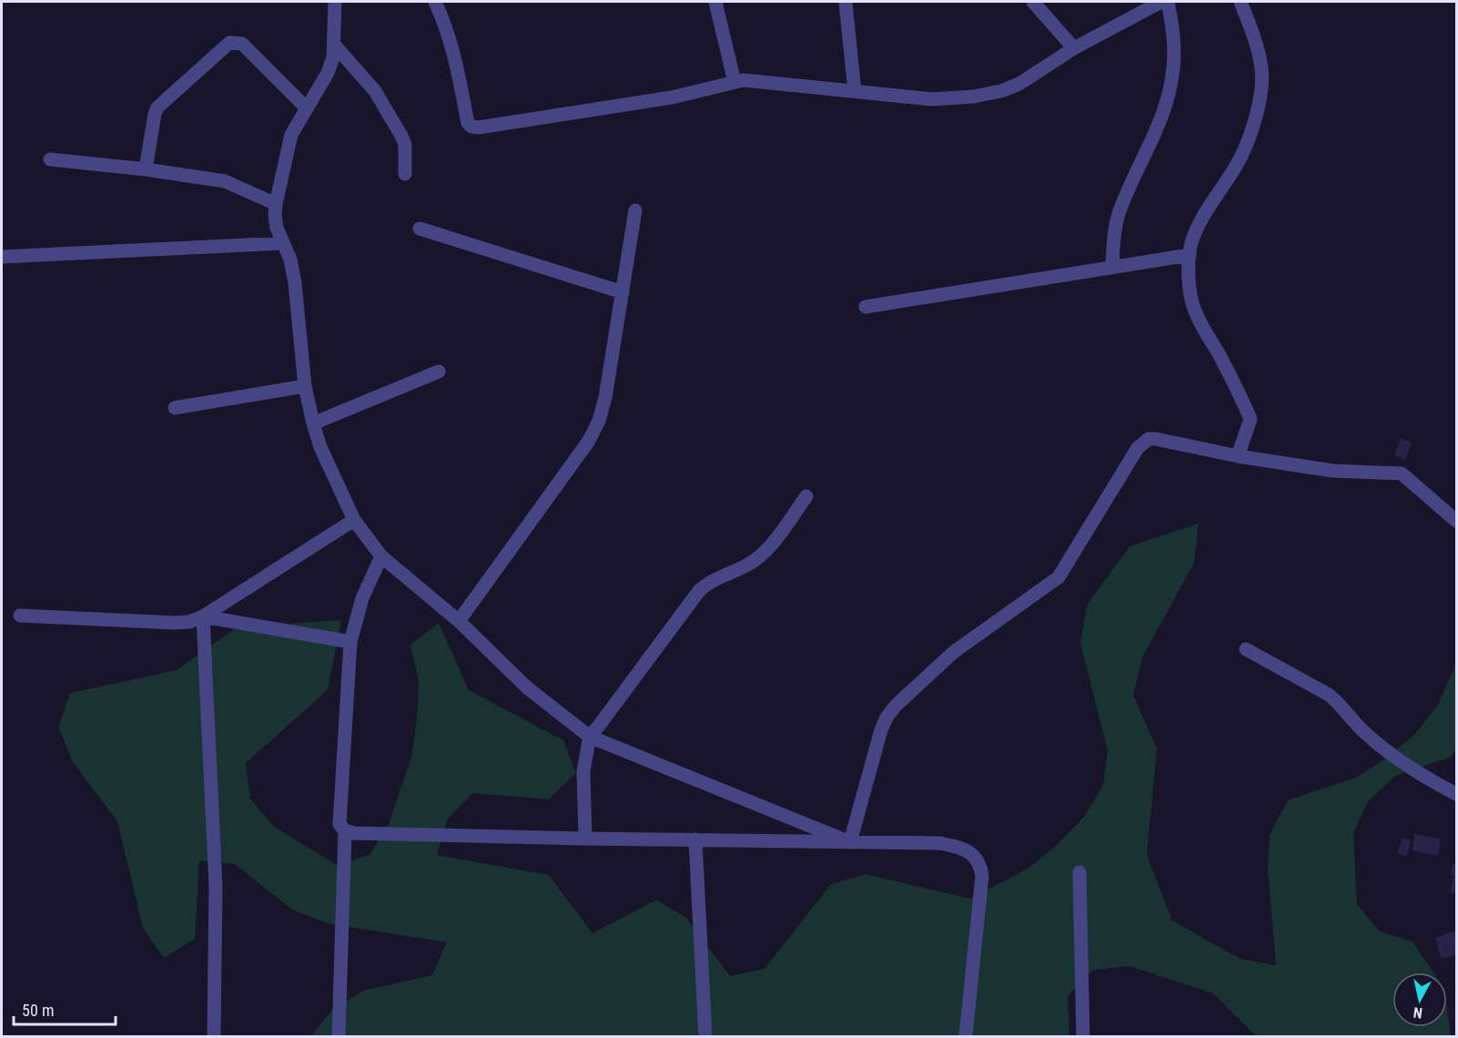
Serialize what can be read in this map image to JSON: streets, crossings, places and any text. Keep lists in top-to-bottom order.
{
  "scale_bar": "50 m",
  "north": "bottom"
}
